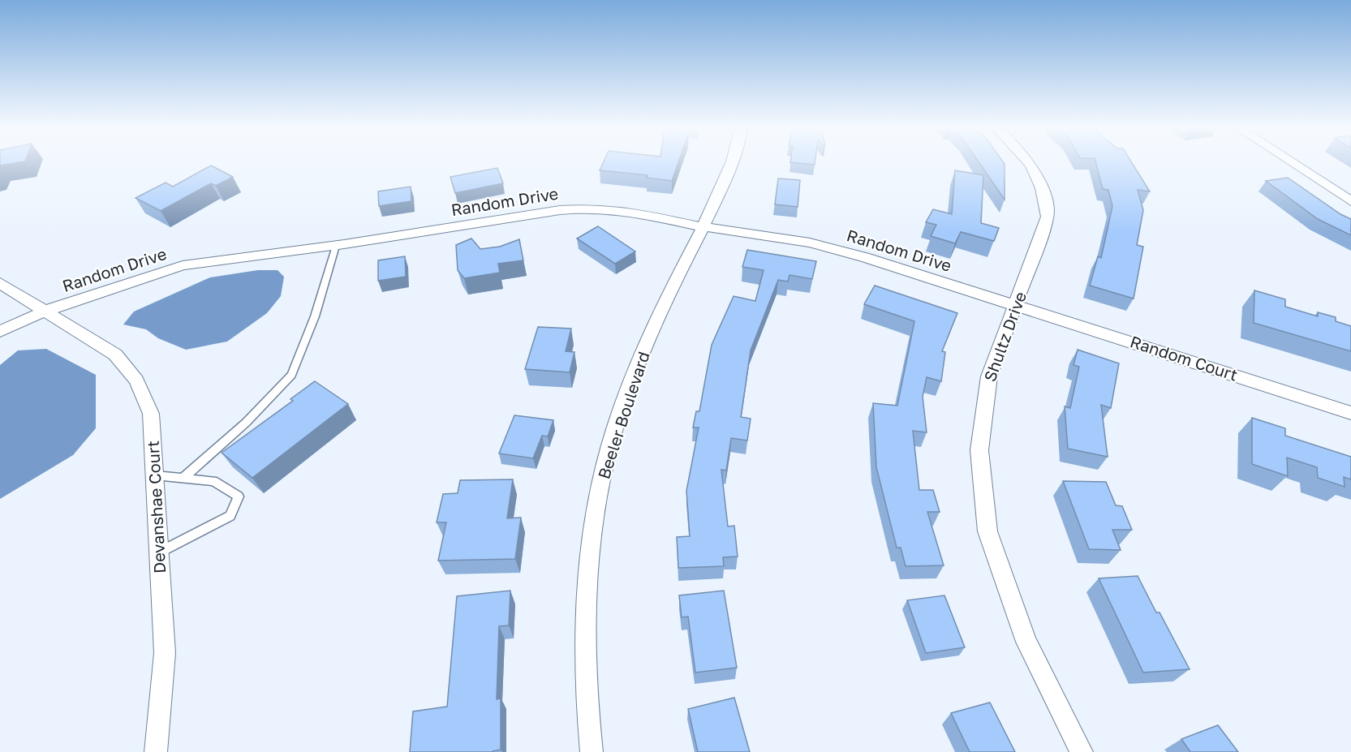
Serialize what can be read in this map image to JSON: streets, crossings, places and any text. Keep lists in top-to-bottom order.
{
  "streets": {
    "street": [
      "Random Drive",
      "Shultz Drive",
      "Random Court",
      "Beeler Boulevard",
      "Devanshae Court"
    ]
  },
  "crossings": [
    ["Random Drive", "Shultz Drive"],
    ["Random Drive", "Random Court"],
    ["Random Drive", "Beeler Boulevard"],
    ["Random Drive", "Devanshae Court"],
    ["Shultz Drive", "Random Court"]
  ]
}
